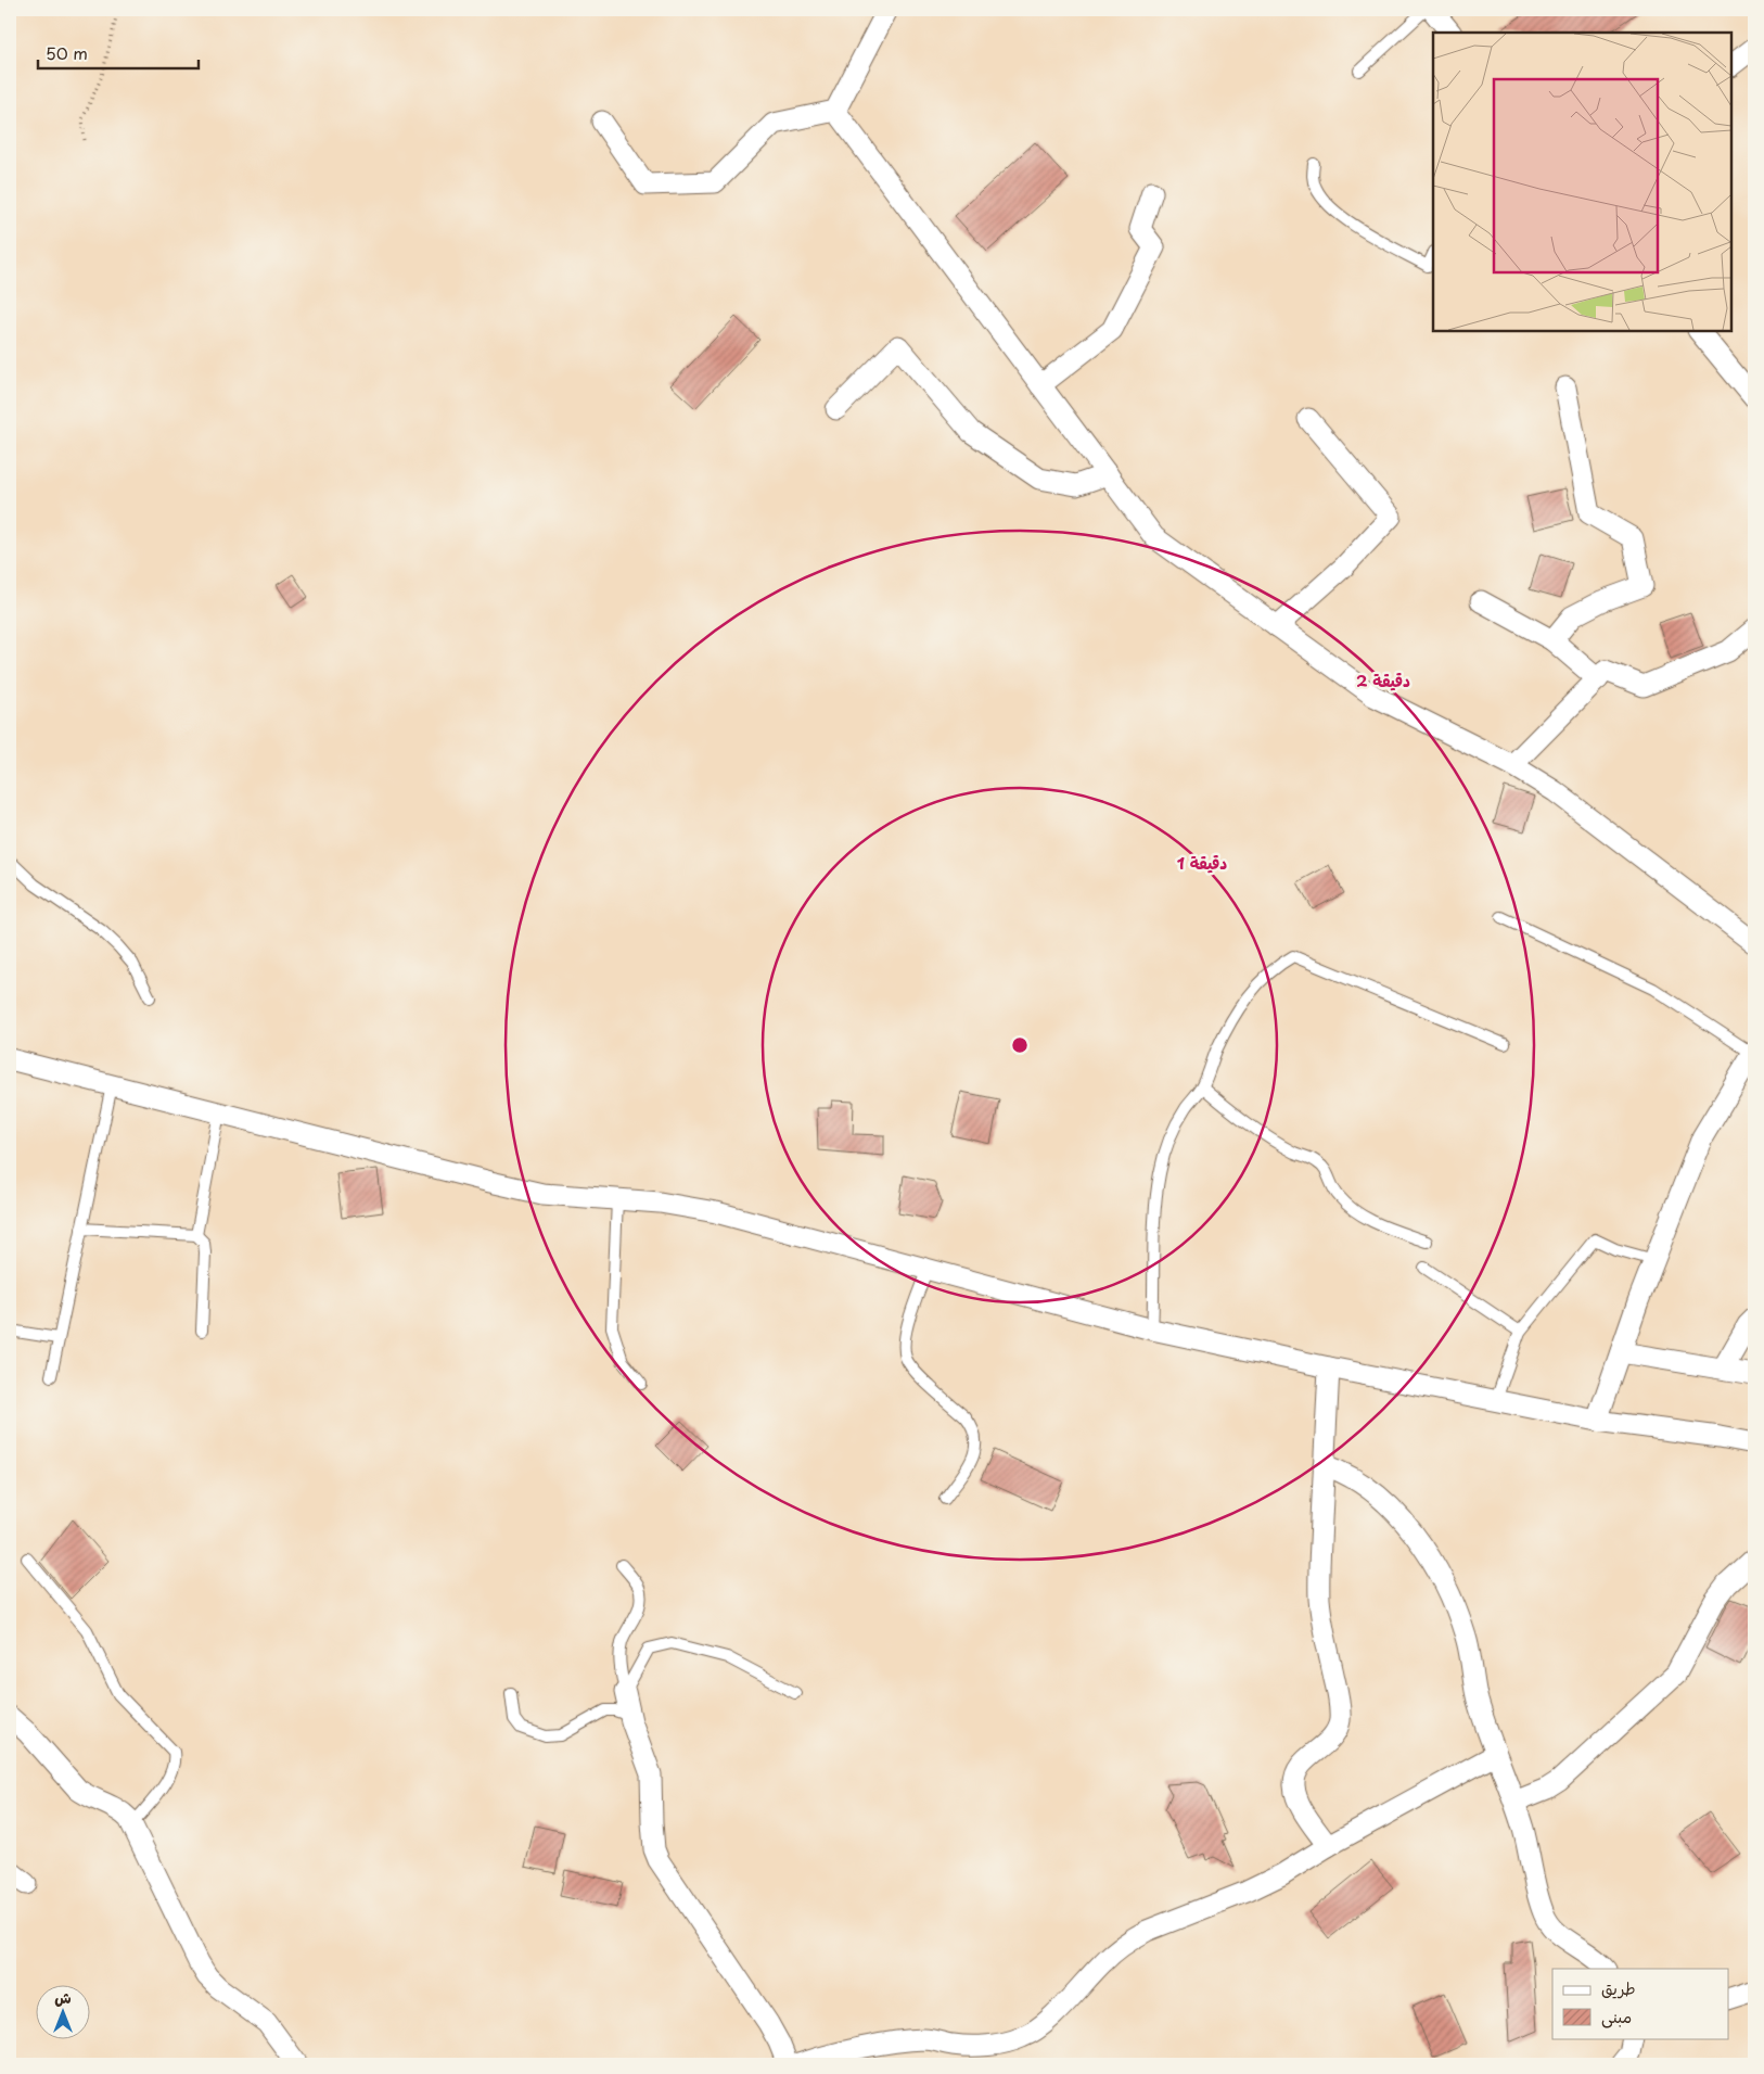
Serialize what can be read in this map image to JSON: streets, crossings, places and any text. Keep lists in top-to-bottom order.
{
  "legend": ["طريق", "مبنى"],
  "scale_bar": "50 m",
  "north": "top",
  "rings": ["2 دقيقة", "1 دقيقة"]
}
